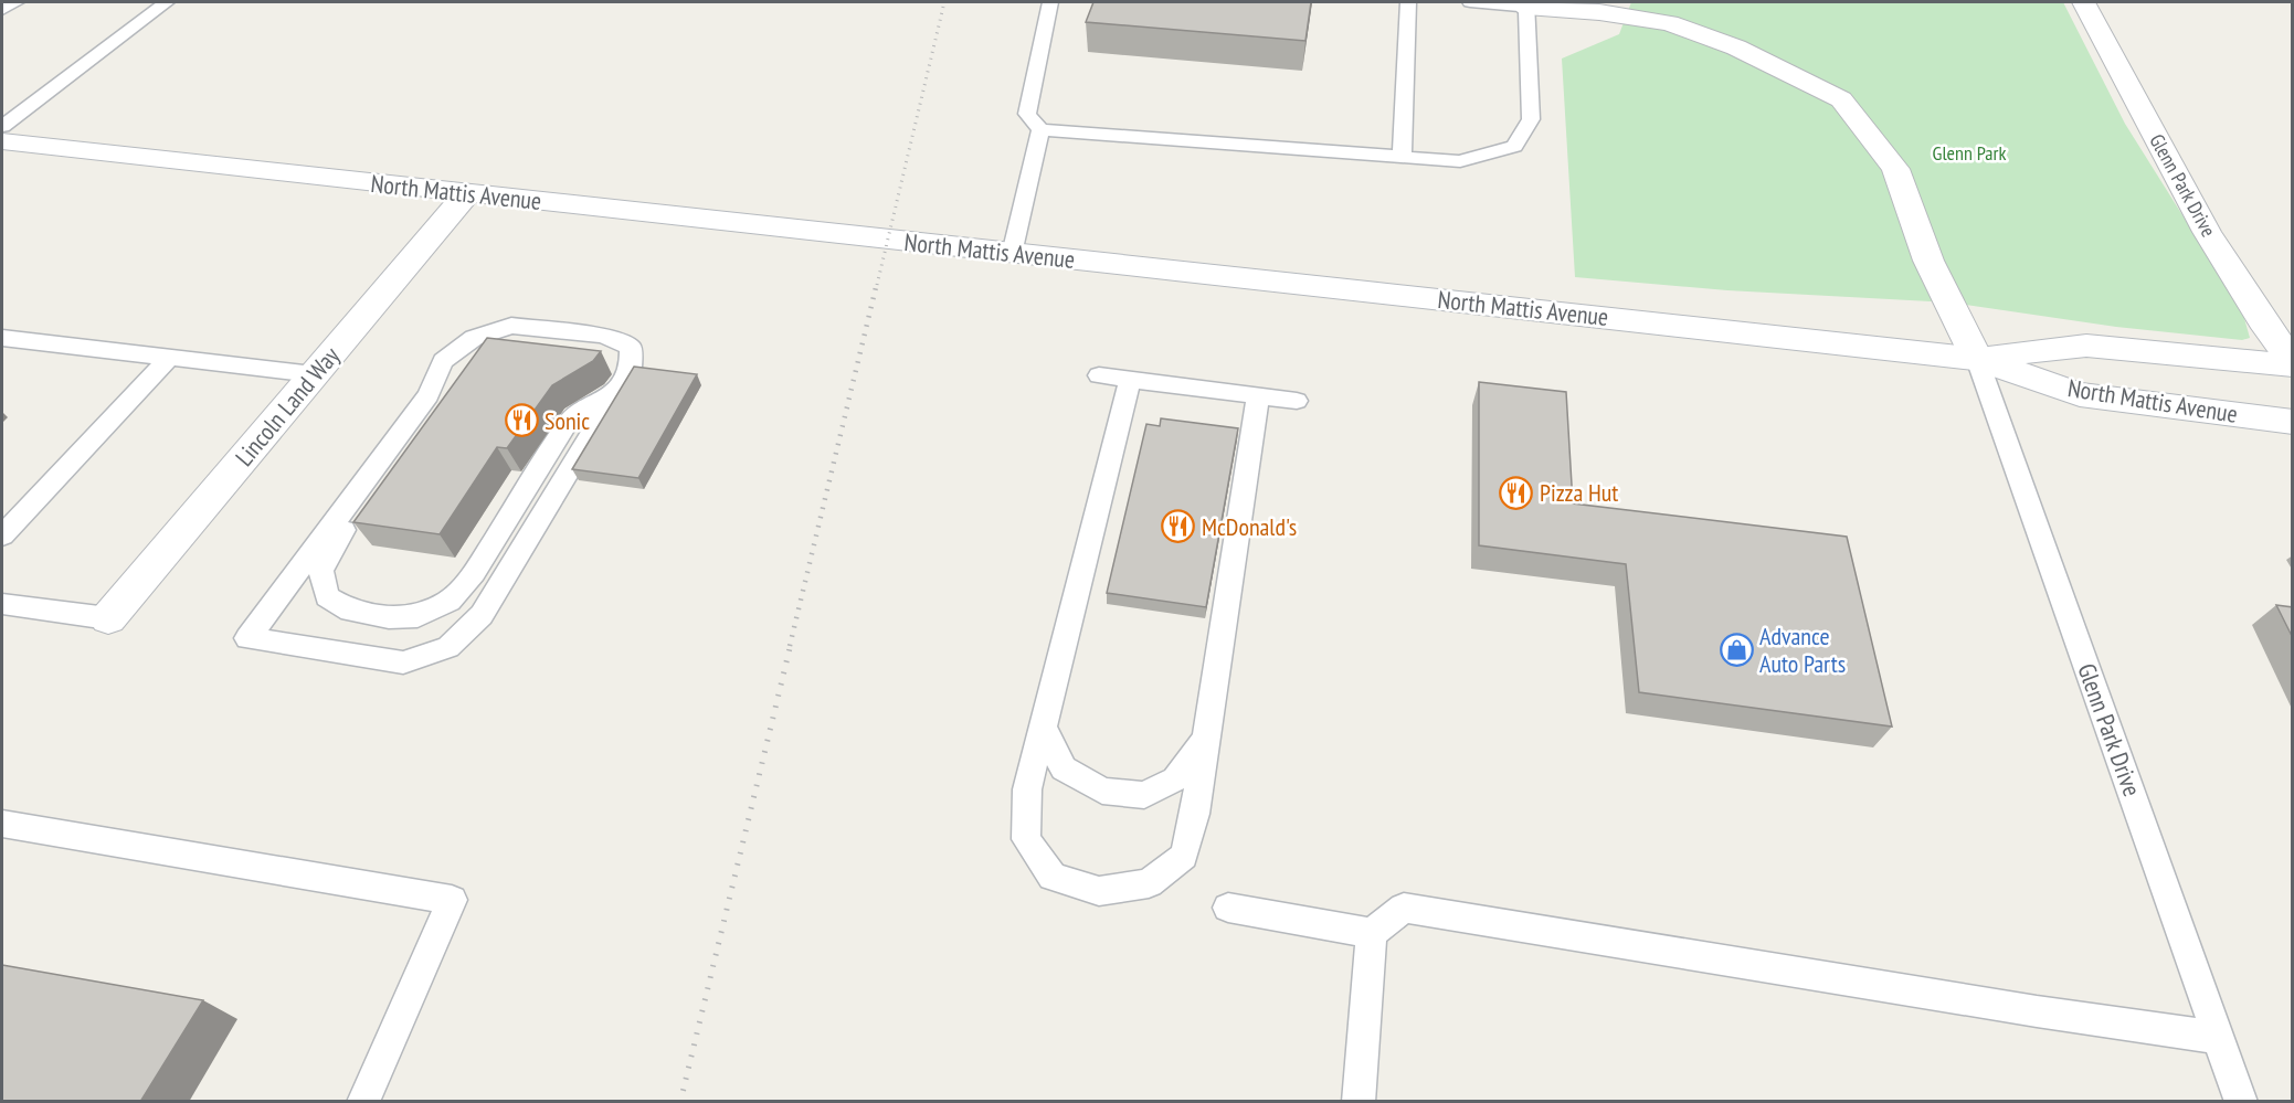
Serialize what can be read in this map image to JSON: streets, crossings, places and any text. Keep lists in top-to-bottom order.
{
  "streets": {
    "main road": ["Glenn Park Drive", "North Mattis Avenue", "Lincoln Land Way"]
  },
  "crossings": [
    ["Glenn Park Drive", "North Mattis Avenue"],
    ["North Mattis Avenue", "Lincoln Land Way"]
  ],
  "parks": ["Glenn Park"],
  "places": {
    "restaurant": ["Sonic", "Pizza Hut", "McDonald's"],
    "shop": ["Advance Auto Parts"]
  }
}
